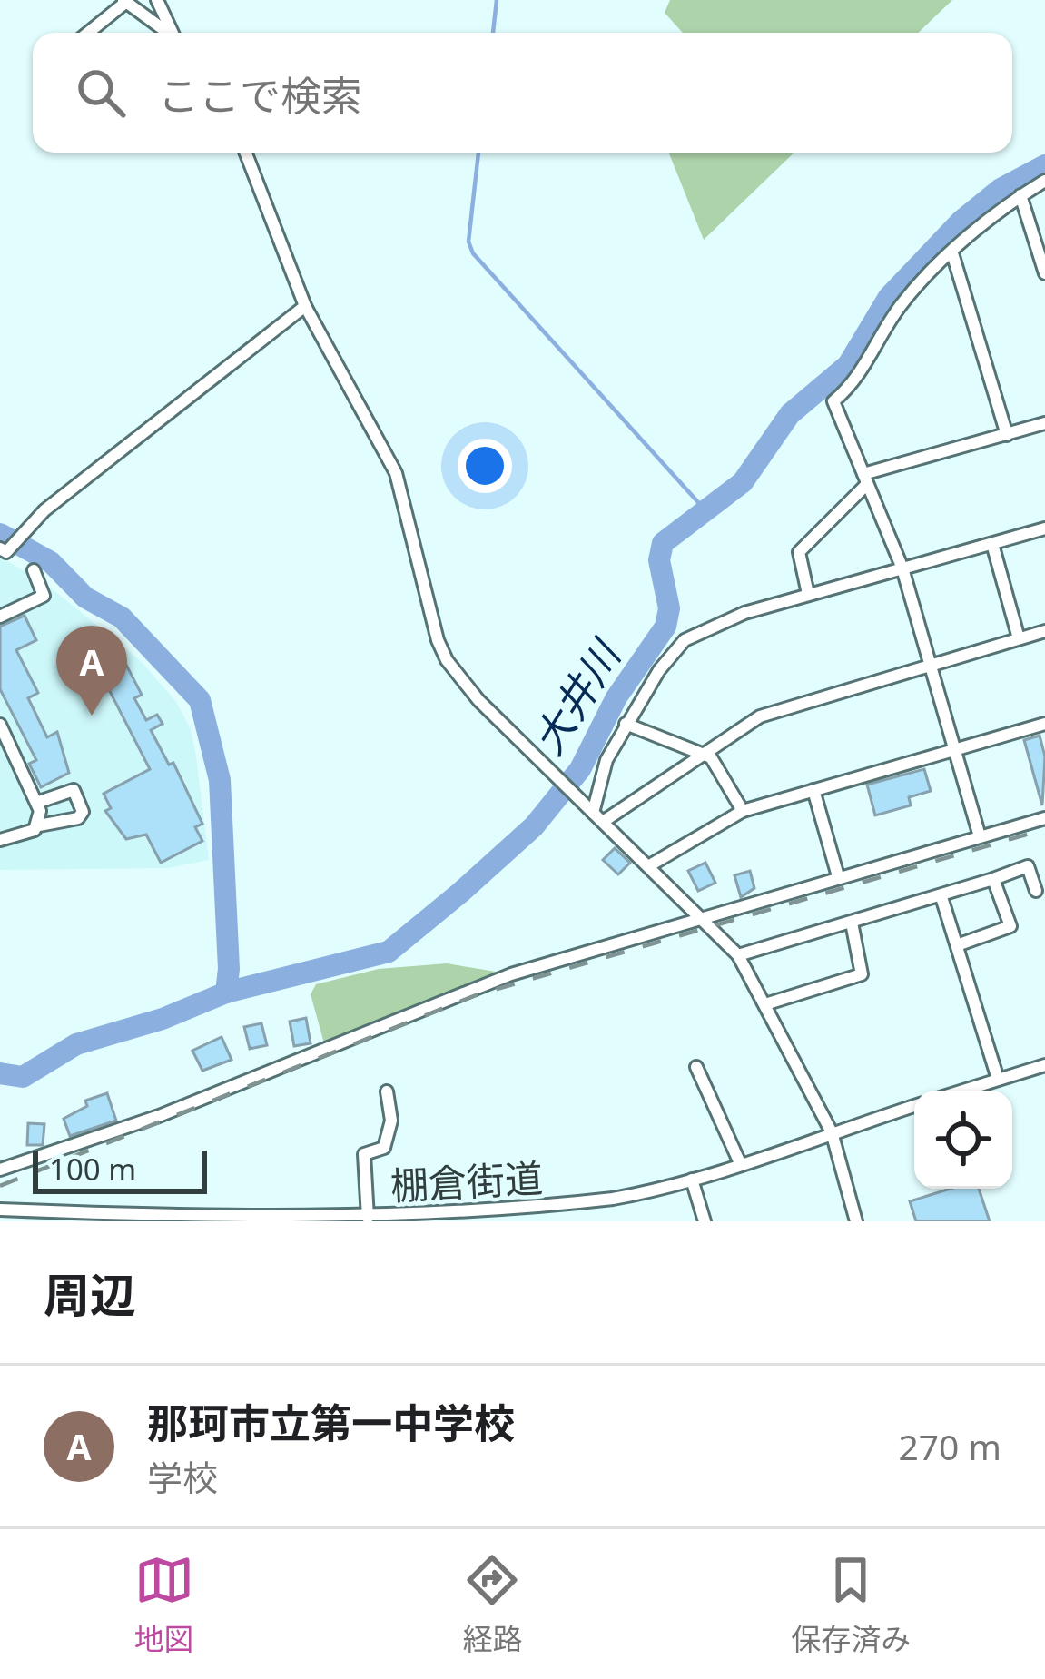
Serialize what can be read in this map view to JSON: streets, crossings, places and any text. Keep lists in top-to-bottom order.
{
  "streets": {
    "street": ["棚倉街道"]
  },
  "water": ["大井川"],
  "scale_bar": "100 m",
  "page": {
    "search": "ここで検索",
    "pins": "A",
    "scale": "100 m",
    "heading": "周辺",
    "list": [
      {
        "mark": "A",
        "name": "那珂市立第一中学校",
        "note": "学校",
        "value": "270 m"
      }
    ],
    "nav": ["地図", "経路", "保存済み"]
  }
}
